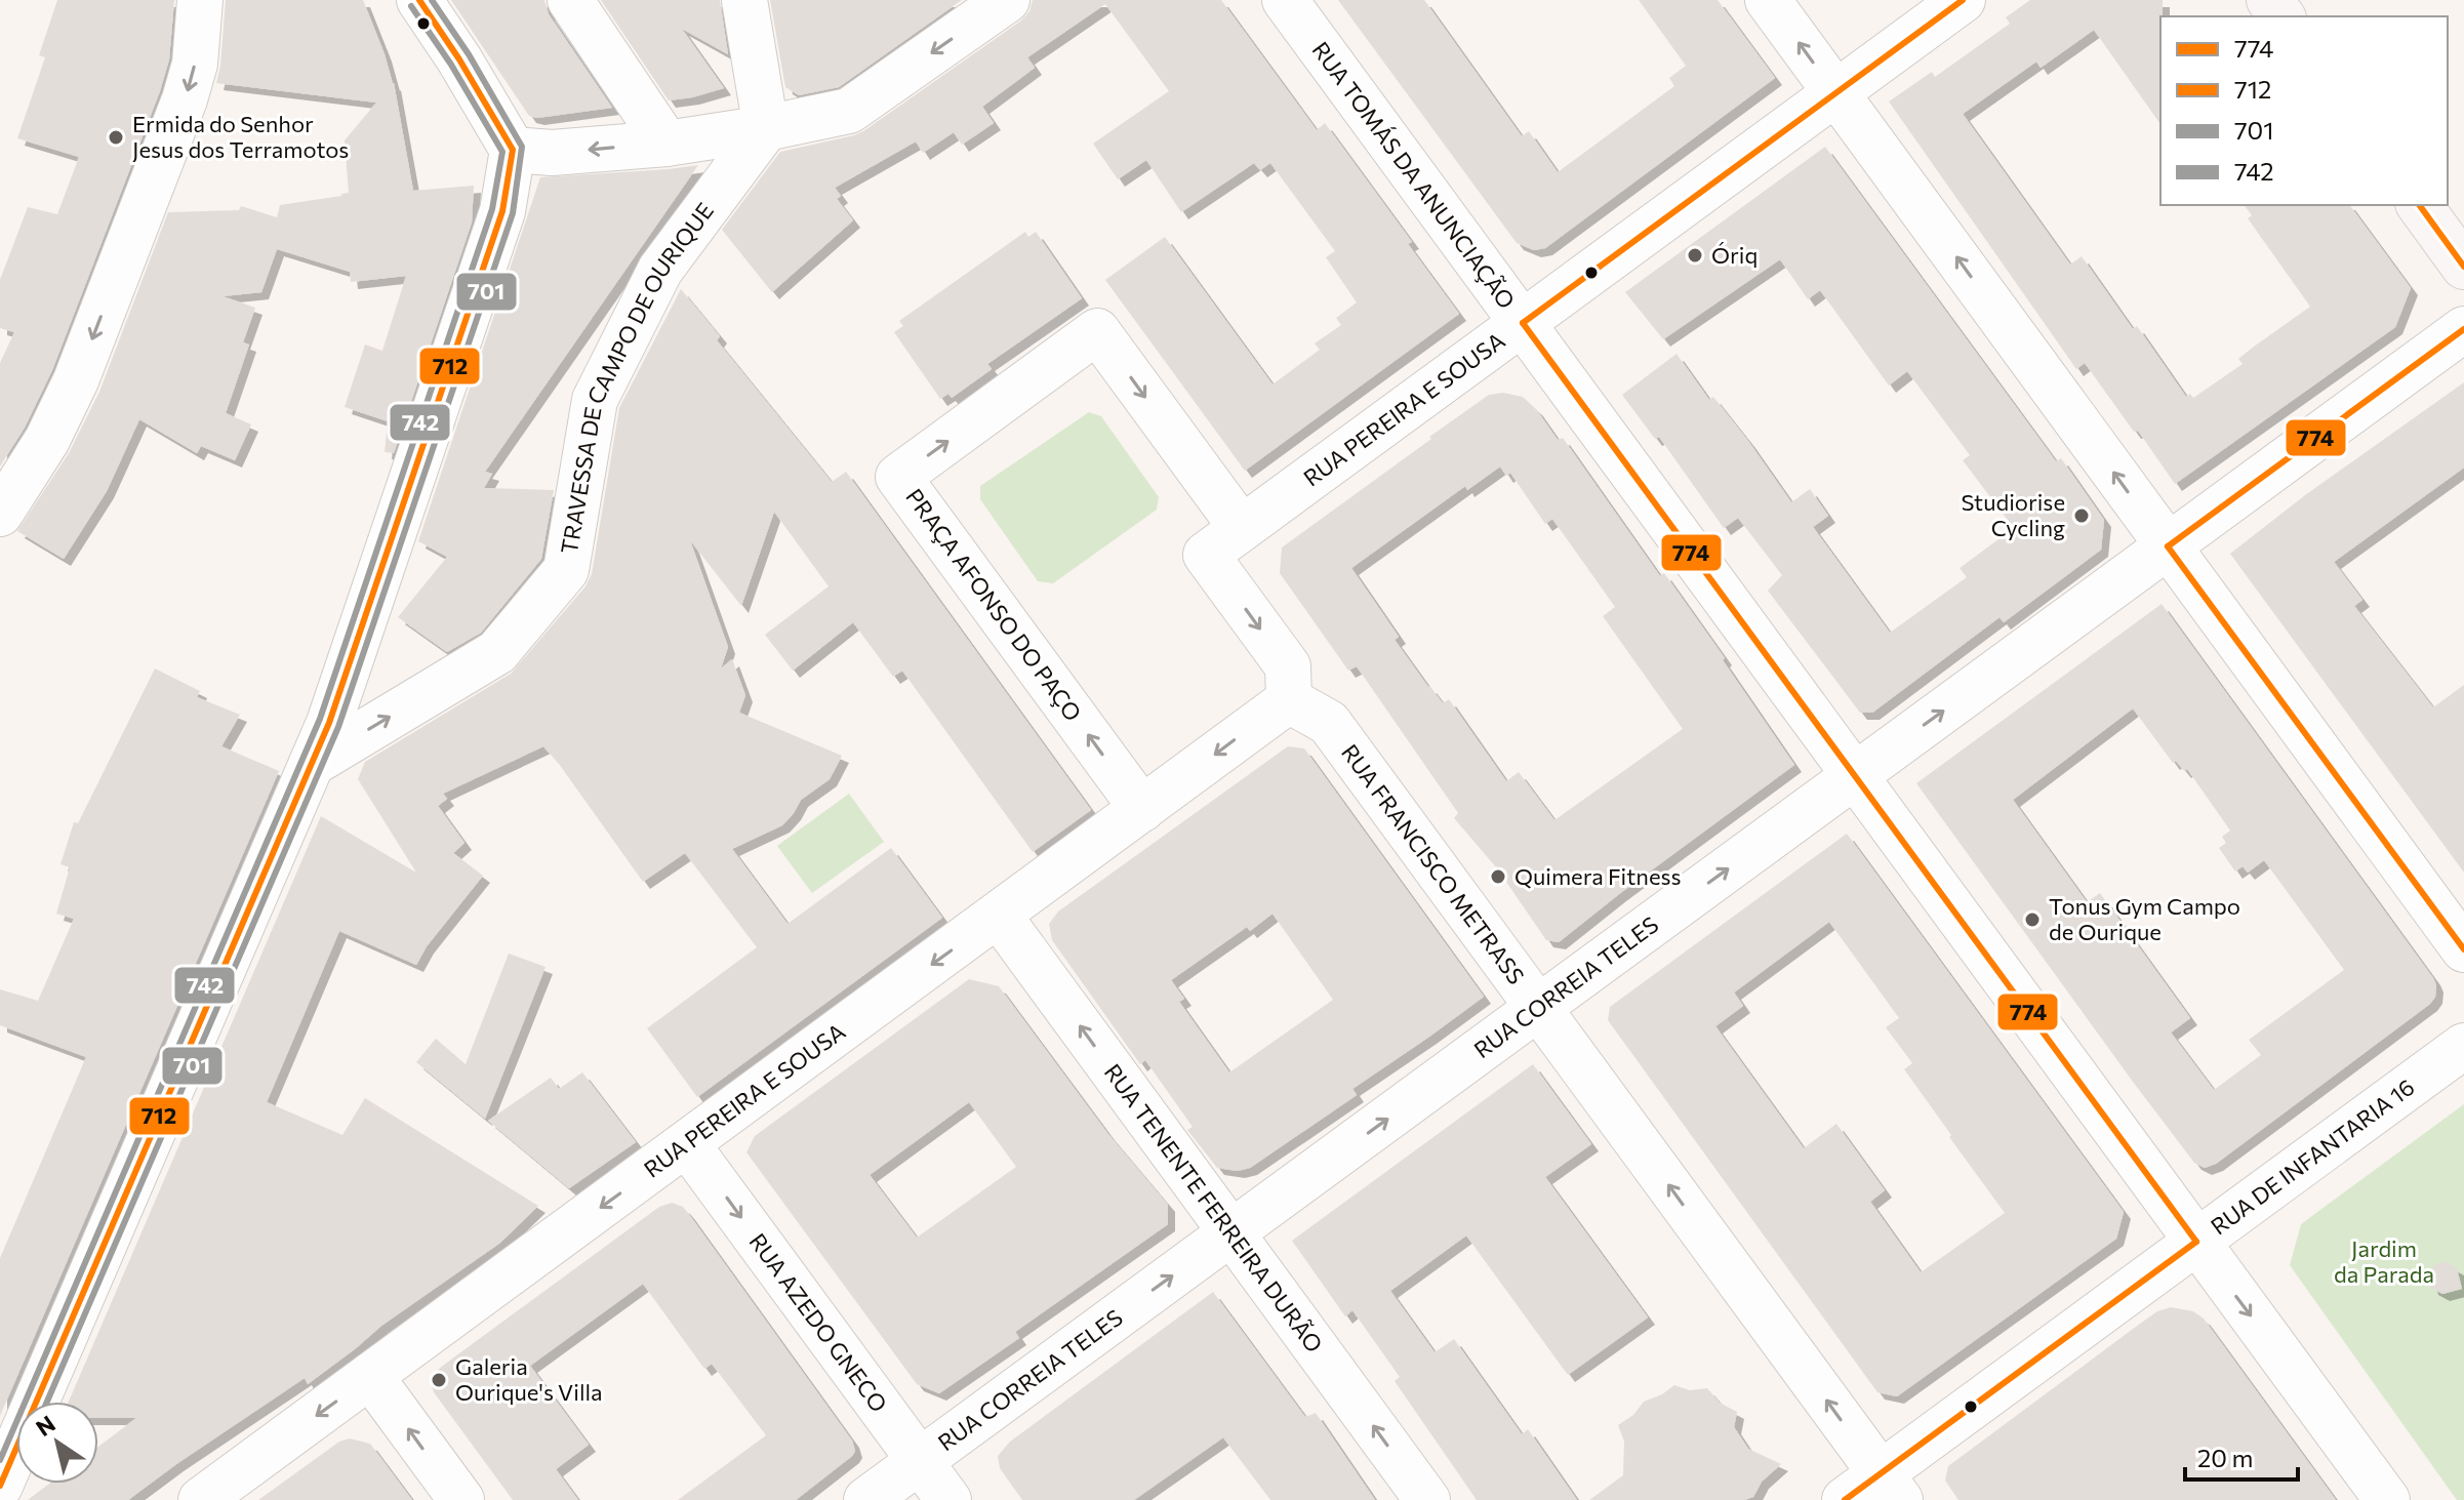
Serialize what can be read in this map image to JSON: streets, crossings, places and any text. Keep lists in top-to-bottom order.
{
  "streets": {
    "street": [
      "RUA TOMÁS DA ANUNCIAÇÃO",
      "TRAVESSA DE CAMPO DE OURIQUE",
      "RUA PEREIRA E SOUSA",
      "PRAÇA AFONSO DO PAÇO",
      "RUA FRANCISCO METRASS",
      "RUA CORREIA TELES",
      "RUA DE INFANTARIA 16",
      "RUA TENENTE FERREIRA DURÃO",
      "RUA AZEDO GNECO"
    ]
  },
  "crossings": [
    ["RUA TOMÁS DA ANUNCIAÇÃO", "RUA PEREIRA E SOUSA"],
    ["RUA TOMÁS DA ANUNCIAÇÃO", "RUA CORREIA TELES"],
    ["RUA TOMÁS DA ANUNCIAÇÃO", "RUA DE INFANTARIA 16"],
    ["RUA PEREIRA E SOUSA", "PRAÇA AFONSO DO PAÇO"],
    ["RUA PEREIRA E SOUSA", "RUA FRANCISCO METRASS"],
    ["RUA PEREIRA E SOUSA", "RUA TENENTE FERREIRA DURÃO"],
    ["RUA PEREIRA E SOUSA", "RUA AZEDO GNECO"],
    ["RUA FRANCISCO METRASS", "RUA CORREIA TELES"],
    ["RUA FRANCISCO METRASS", "RUA DE INFANTARIA 16"],
    ["RUA CORREIA TELES", "RUA TENENTE FERREIRA DURÃO"],
    ["RUA CORREIA TELES", "RUA AZEDO GNECO"]
  ],
  "one_way": [
    "RUA PEREIRA E SOUSA",
    "RUA FRANCISCO METRASS",
    "RUA CORREIA TELES",
    "RUA TENENTE FERREIRA DURÃO"
  ],
  "parks": ["Jardim da Parada"],
  "places": [
    "Ermida do Senhor Jesus dos Terramotos",
    "Óriq",
    "Studiorise Cycling",
    "Quimera Fitness",
    "Tonus Gym Campo de Ourique",
    "Galeria Ourique's Villa"
  ],
  "lines": [
    "transit line 774",
    "transit line 712",
    "transit line 701",
    "transit line 742"
  ],
  "legend": [
    "774",
    "712",
    "701",
    "742"
  ],
  "scale_bar": "20 m",
  "north": "top left"
}
